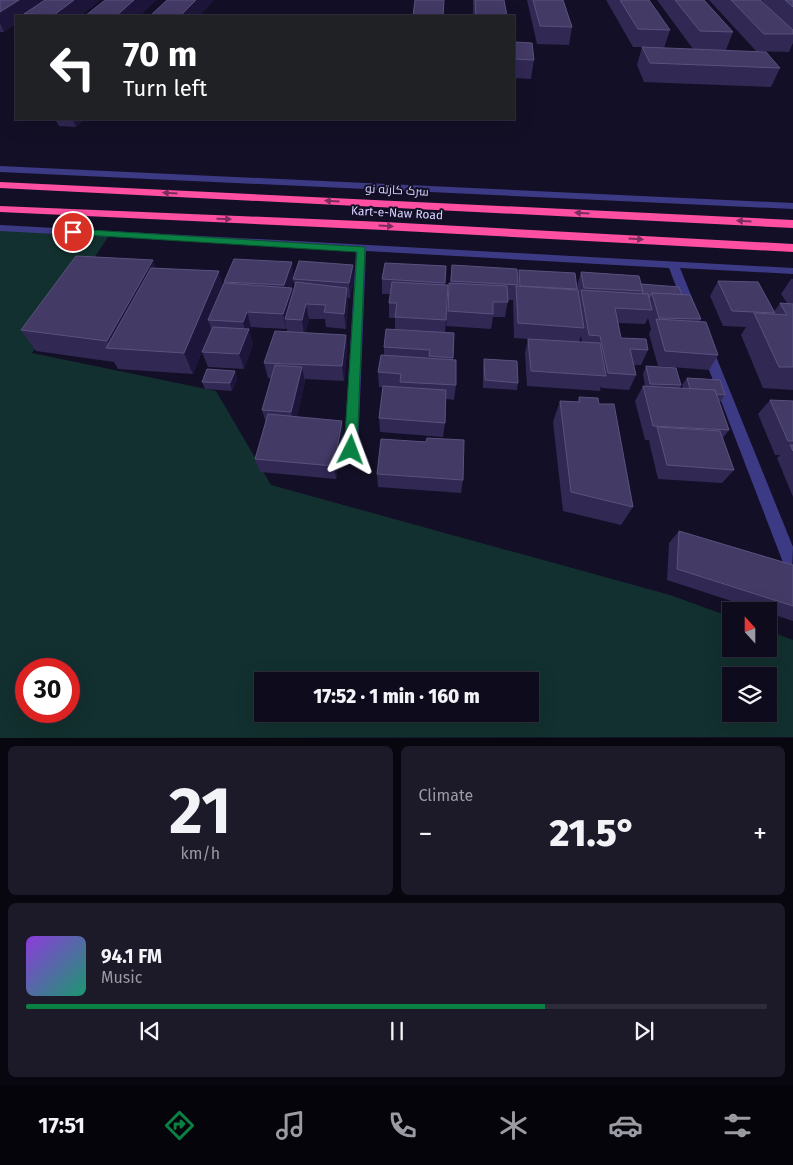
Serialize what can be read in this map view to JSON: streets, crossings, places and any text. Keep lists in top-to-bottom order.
{
  "streets": {
    "highway": ["سرک کارته نو", "Kart-e-Naw Road"]
  },
  "one_way": ["سرک کارته نو", "Kart-e-Naw Road"],
  "north": "top",
  "page": {
    "turn": ["70 m", "Turn left"],
    "limit": "30",
    "trip": "17:52 · 1 min · 160 m",
    "tile": [
      ["21", "km/h"],
      "Climate"
    ],
    "heat": ["−", "21.5°", "+"],
    "song": ["94.1 FM", "Music"],
    "tabs": "17:51"
  }
}
